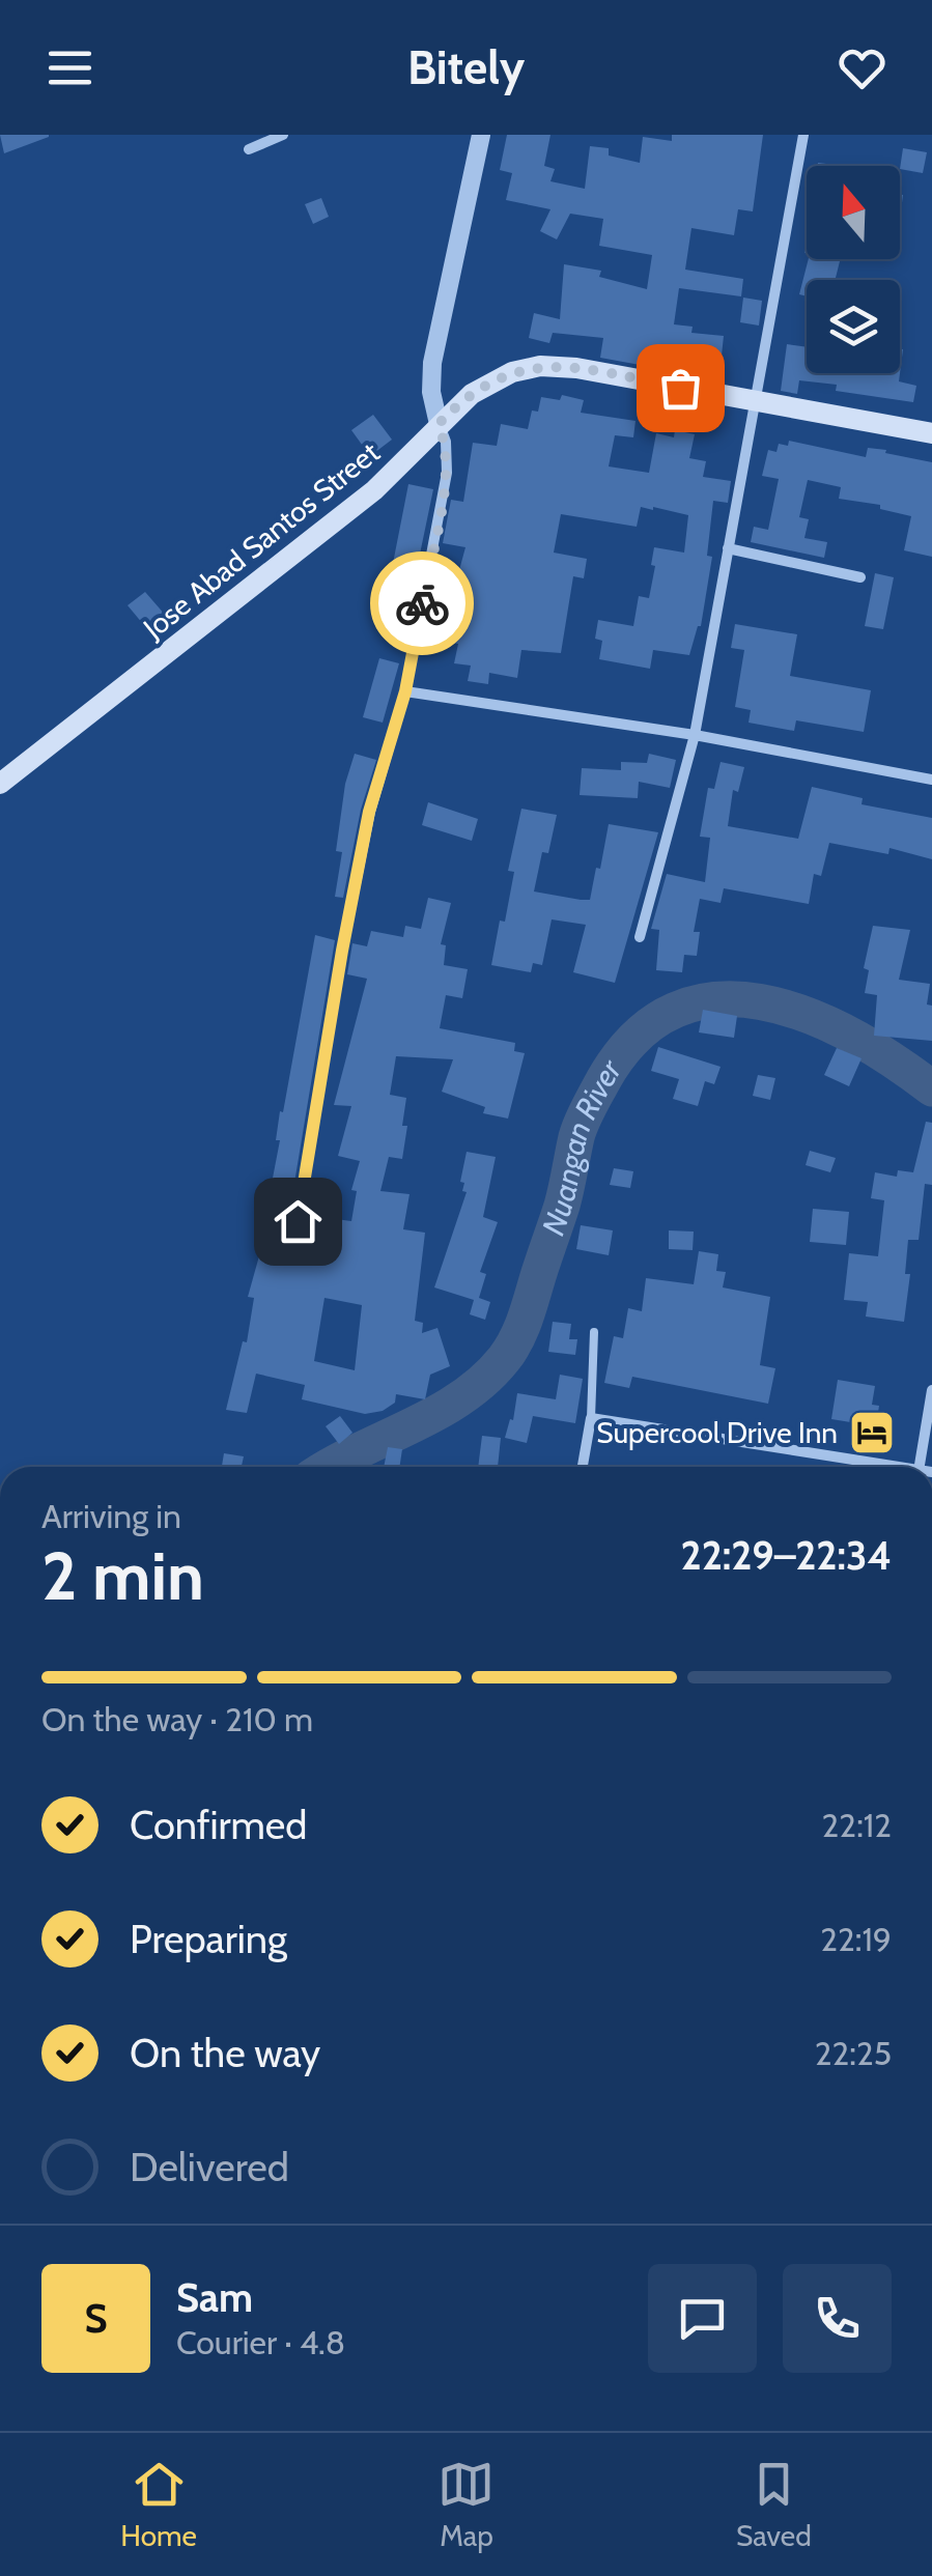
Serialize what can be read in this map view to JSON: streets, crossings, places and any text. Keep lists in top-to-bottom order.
{
  "streets": {
    "main road": ["Jose Abad Santos Street"]
  },
  "water": ["Nuangan River"],
  "places": {
    "hotel": ["Supercool Drive Inn"]
  },
  "north": "top",
  "page": {
    "header": "Bitely",
    "heading": ["2 min", "Arriving in", "22:29–22:34"],
    "panel": ["Sam", "Courier · 4.8"],
    "bar": "On the way · 210 m",
    "list": [
      ["Confirmed", "22:12"],
      ["Preparing", "22:19"],
      ["On the way", "22:25"],
      "Delivered"
    ],
    "round": "S",
    "tabs": ["Home", "Map", "Saved"]
  }
}
